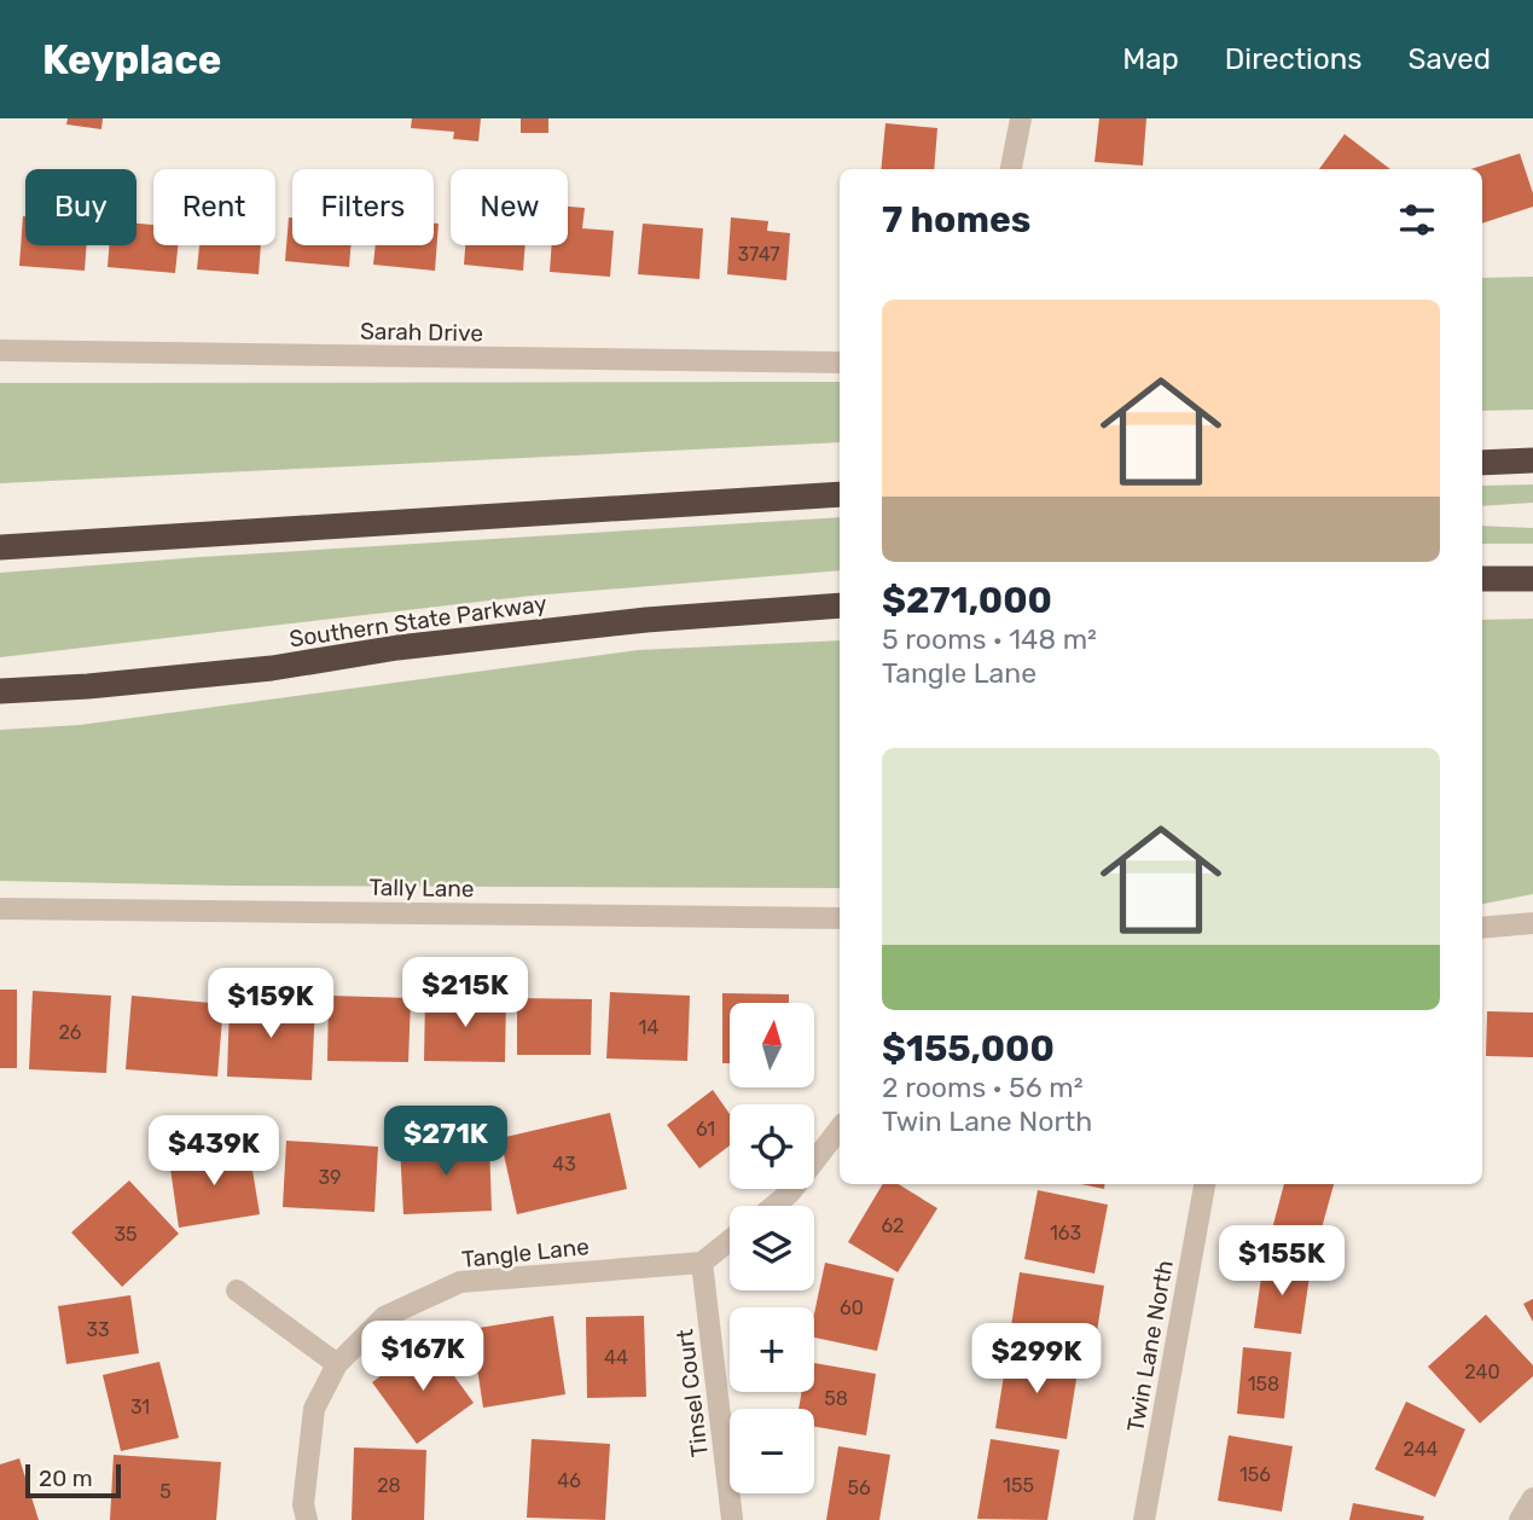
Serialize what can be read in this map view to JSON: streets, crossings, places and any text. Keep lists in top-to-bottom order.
{
  "streets": {
    "highway": ["Southern State Parkway"],
    "street": [
      "Sarah Drive",
      "Tally Lane",
      "Tangle Lane",
      "Twin Lane North",
      "Tinsel Court"
    ]
  },
  "crossings": [
    ["Tangle Lane", "Tinsel Court"]
  ],
  "house_numbers": [
    "3747",
    "14",
    "26",
    "61",
    "43",
    "39",
    "62",
    "163",
    "35",
    "60",
    "33",
    "44",
    "240",
    "158",
    "58",
    "31",
    "244",
    "156",
    "46",
    "28",
    "155",
    "56",
    "5"
  ],
  "scale_bar": "20 m",
  "north": "top",
  "page": {
    "header": "Keyplace",
    "nav": ["Map", "Directions", "Saved"],
    "chip": [
      "Buy",
      "Rent",
      "Filters",
      "New"
    ],
    "heading": "7 homes",
    "list": [
      {
        "name": "$271,000",
        "note": "5 rooms · 148 m² · Tangle Lane"
      },
      {
        "name": "$155,000",
        "note": "2 rooms · 56 m² · Twin Lane North"
      }
    ],
    "price": [
      "$215K",
      "$159K",
      "$271K",
      "$439K",
      "$155K",
      "$167K",
      "$299K"
    ],
    "map_buttons": ["+", "−"],
    "scale": "20 m"
  }
}
